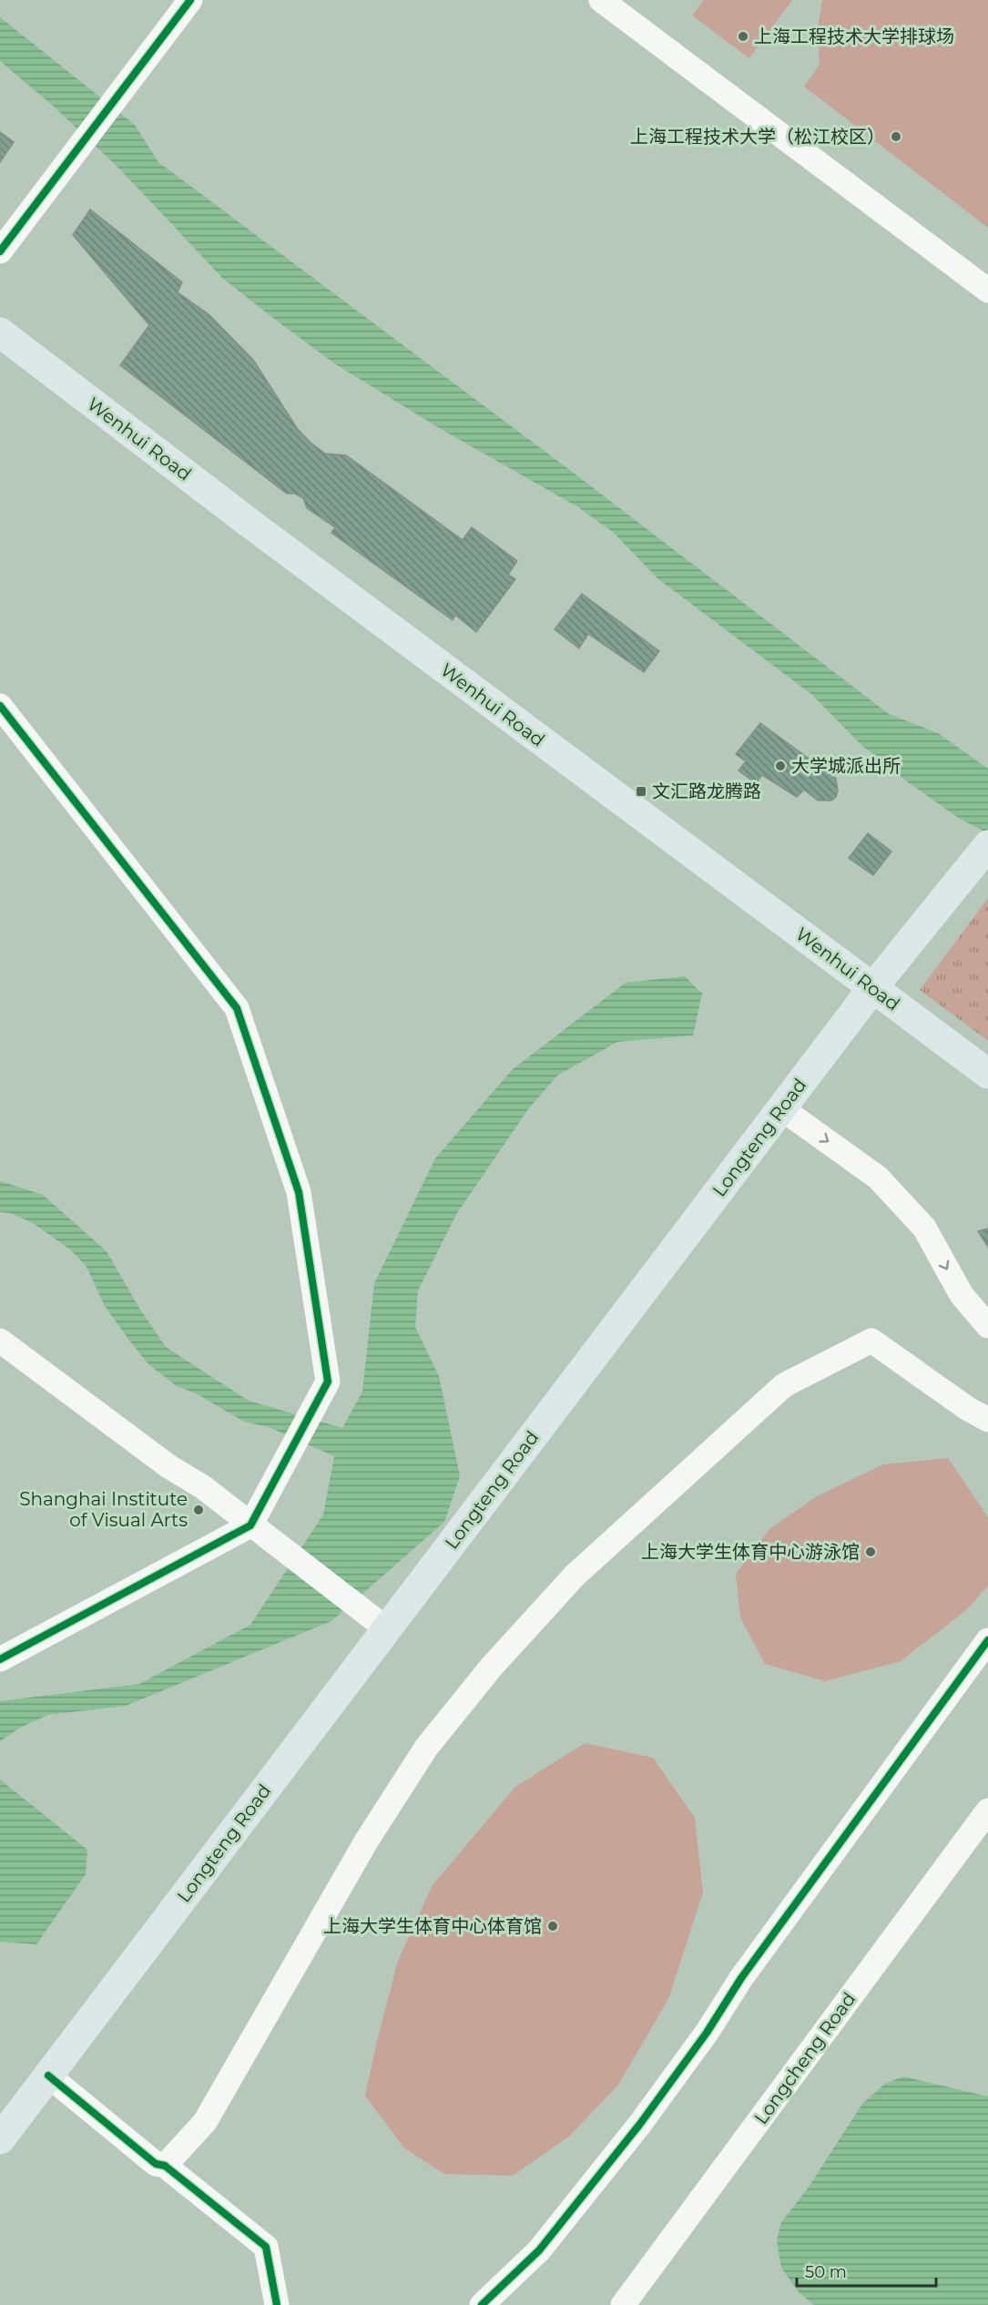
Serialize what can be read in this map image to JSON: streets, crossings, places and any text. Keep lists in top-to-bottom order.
{
  "streets": {
    "main road": ["Wenhui Road", "Longteng Road"],
    "street": ["Longcheng Road"]
  },
  "crossings": [
    ["Wenhui Road", "Longteng Road"]
  ],
  "places": {
    "other": [
      "上海工程技术大学排球场",
      "上海工程技术大学（松江校区）",
      "大学城派出所",
      "Shanghai Institute of Visual Arts",
      "上海大学生体育中心游泳馆",
      "上海大学生体育中心体育馆"
    ],
    "transit": ["文汇路龙腾路"]
  },
  "scale_bar": "50 m"
}
